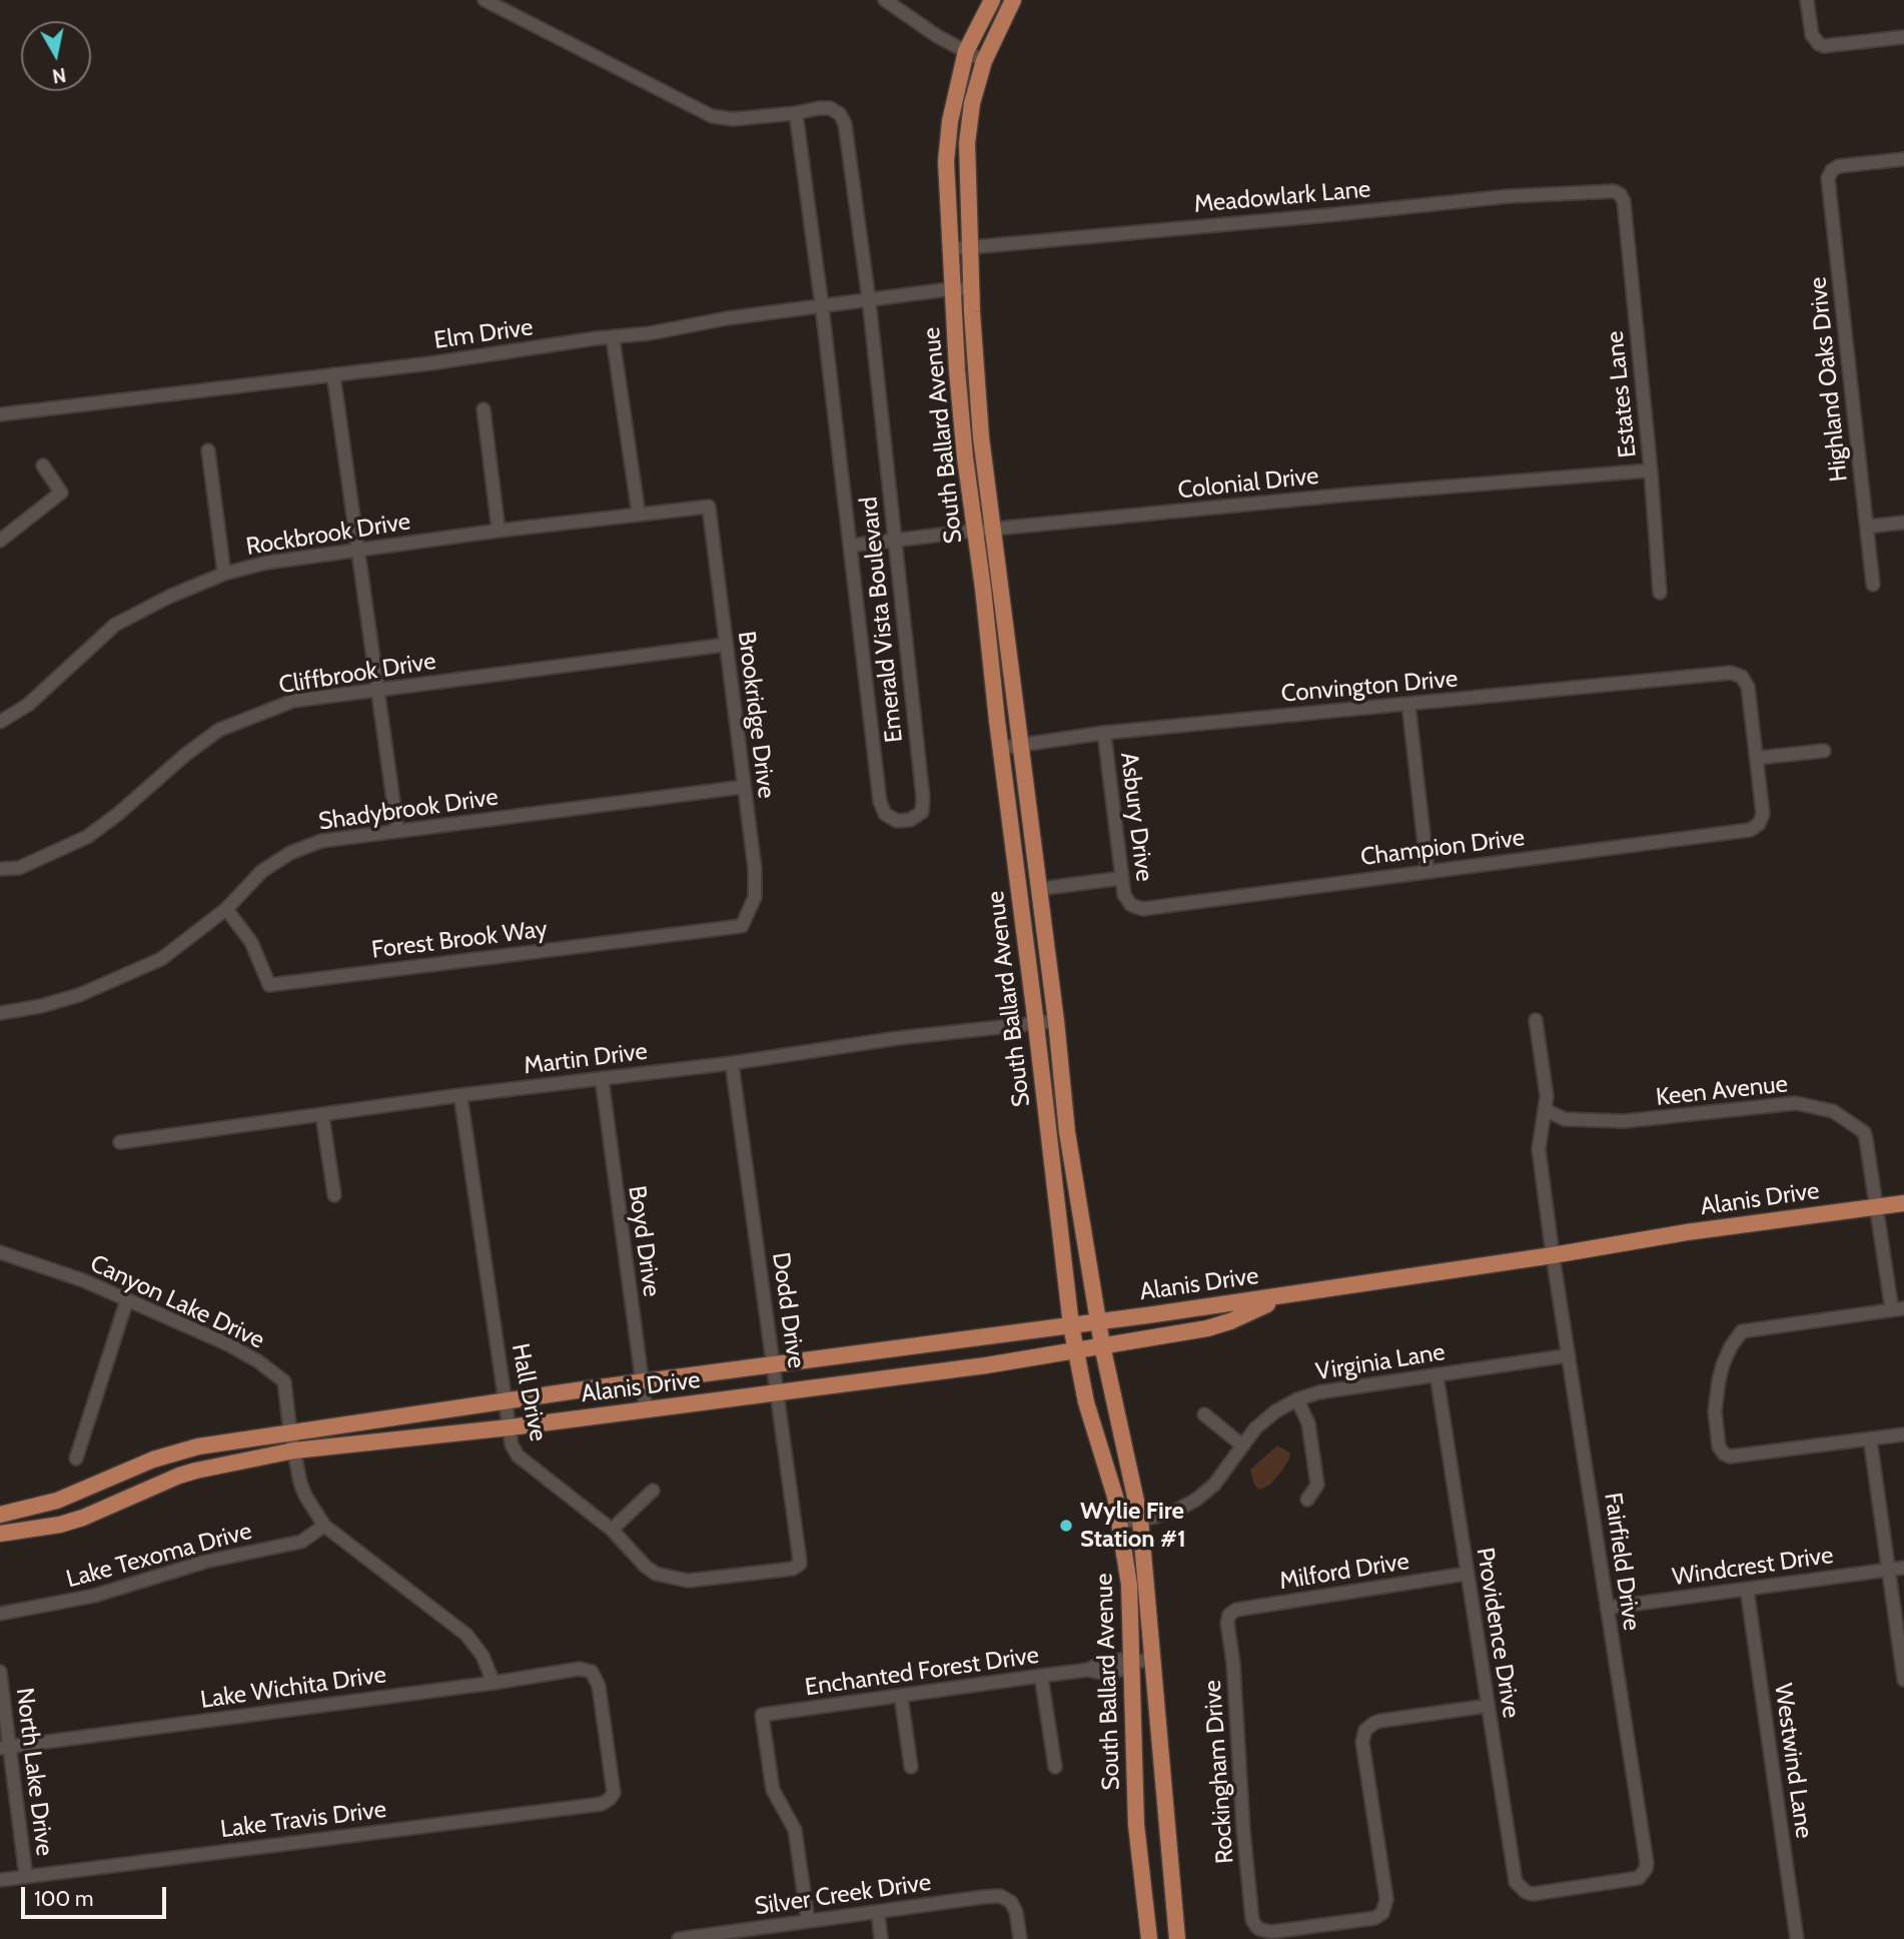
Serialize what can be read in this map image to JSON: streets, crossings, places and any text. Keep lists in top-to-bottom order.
{
  "streets": {
    "main road": ["South Ballard Avenue", "Alanis Drive"],
    "street": [
      "Meadowlark Lane",
      "Elm Drive",
      "Highland Oaks Drive",
      "Estates Lane",
      "Colonial Drive",
      "Rockbrook Drive",
      "Emerald Vista Boulevard",
      "Cliffbrook Drive",
      "Convington Drive",
      "Brookridge Drive",
      "Shadybrook Drive",
      "Asbury Drive",
      "Champion Drive",
      "Forest Brook Way",
      "Martin Drive",
      "Keen Avenue",
      "Boyd Drive",
      "Canyon Lake Drive",
      "Dodd Drive",
      "Virginia Lane",
      "Hall Drive",
      "Lake Texoma Drive",
      "Fairfield Drive",
      "Windcrest Drive",
      "Milford Drive",
      "Providence Drive",
      "Enchanted Forest Drive",
      "Lake Wichita Drive",
      "Westwind Lane",
      "North Lake Drive",
      "Rockingham Drive",
      "Lake Travis Drive",
      "Silver Creek Drive"
    ]
  },
  "crossings": [
    ["Meadowlark Lane", "Estates Lane"],
    ["Meadowlark Lane", "South Ballard Avenue"],
    ["Elm Drive", "South Ballard Avenue"],
    ["Elm Drive", "Emerald Vista Boulevard"],
    ["Estates Lane", "Colonial Drive"],
    ["South Ballard Avenue", "Colonial Drive"],
    ["South Ballard Avenue", "Convington Drive"],
    ["South Ballard Avenue", "Martin Drive"],
    ["South Ballard Avenue", "Alanis Drive"],
    ["South Ballard Avenue", "Virginia Lane"],
    ["South Ballard Avenue", "Enchanted Forest Drive"],
    ["Colonial Drive", "Emerald Vista Boulevard"],
    ["Rockbrook Drive", "Brookridge Drive"],
    ["Cliffbrook Drive", "Brookridge Drive"],
    ["Convington Drive", "Asbury Drive"],
    ["Convington Drive", "Champion Drive"],
    ["Brookridge Drive", "Shadybrook Drive"],
    ["Brookridge Drive", "Forest Brook Way"],
    ["Shadybrook Drive", "Forest Brook Way"],
    ["Asbury Drive", "Champion Drive"],
    ["Martin Drive", "Boyd Drive"],
    ["Martin Drive", "Dodd Drive"],
    ["Martin Drive", "Hall Drive"],
    ["Keen Avenue", "Alanis Drive"],
    ["Keen Avenue", "Fairfield Drive"],
    ["Alanis Drive", "Boyd Drive"],
    ["Alanis Drive", "Canyon Lake Drive"],
    ["Alanis Drive", "Dodd Drive"],
    ["Alanis Drive", "Hall Drive"],
    ["Alanis Drive", "Fairfield Drive"],
    ["Canyon Lake Drive", "Lake Texoma Drive"],
    ["Canyon Lake Drive", "Lake Wichita Drive"],
    ["Dodd Drive", "Hall Drive"],
    ["Virginia Lane", "Fairfield Drive"],
    ["Virginia Lane", "Providence Drive"],
    ["Fairfield Drive", "Windcrest Drive"],
    ["Fairfield Drive", "Providence Drive"],
    ["Windcrest Drive", "Westwind Lane"],
    ["Milford Drive", "Providence Drive"],
    ["Milford Drive", "Rockingham Drive"],
    ["Providence Drive", "Rockingham Drive"],
    ["Enchanted Forest Drive", "Silver Creek Drive"],
    ["Lake Wichita Drive", "North Lake Drive"],
    ["Lake Wichita Drive", "Lake Travis Drive"],
    ["North Lake Drive", "Lake Travis Drive"]
  ],
  "places": ["Wylie Fire Station #1"],
  "scale_bar": "100 m",
  "north": "bottom"
}
